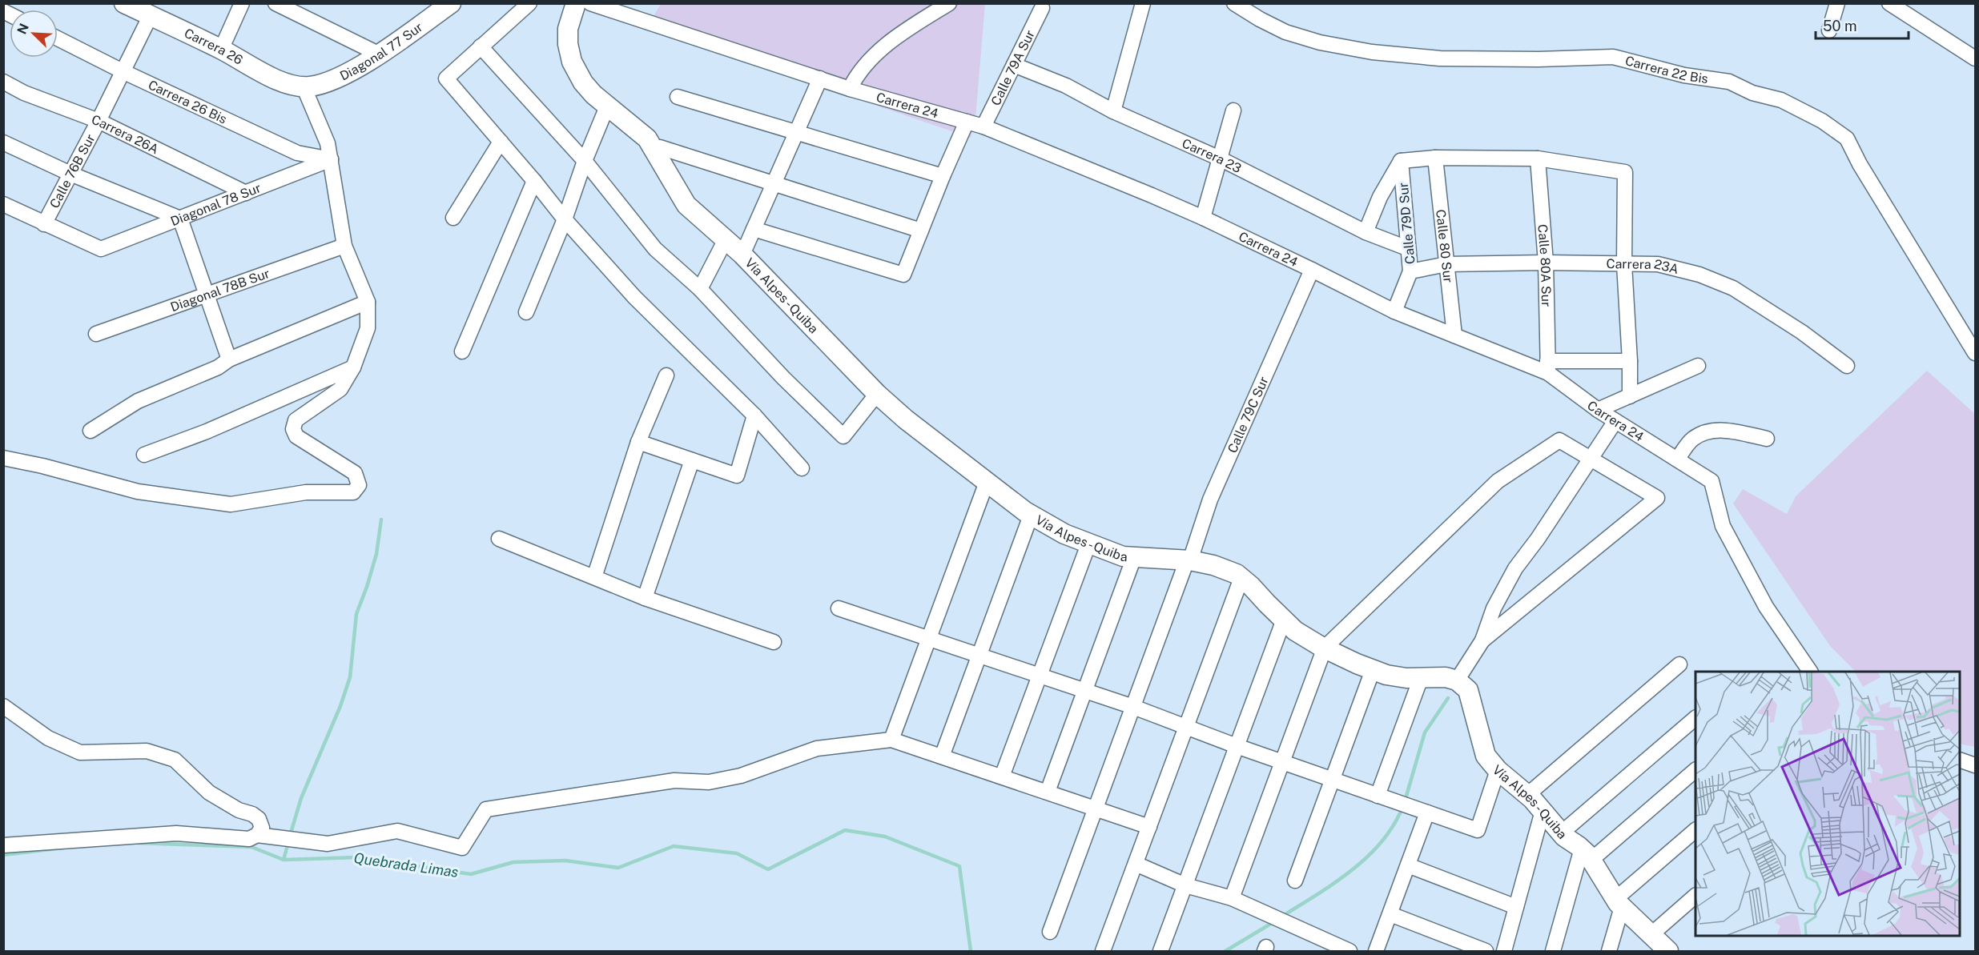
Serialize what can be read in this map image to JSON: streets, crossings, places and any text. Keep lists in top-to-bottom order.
{
  "streets": {
    "street": [
      "Carrera 26",
      "Diagonal 77 Sur",
      "Calle 79A Sur",
      "Carrera 22 Bis",
      "Carrera 26 Bis",
      "Carrera 24",
      "Carrera 26A",
      "Carrera 23",
      "Calle 76B Sur",
      "Diagonal 78 Sur",
      "Calle 79D Sur",
      "Calle 80 Sur",
      "Calle 80A Sur",
      "Carrera 23A",
      "Diagonal 78B Sur",
      "Vía Alpes - Quiba",
      "Calle 79C Sur"
    ]
  },
  "crossings": [
    ["Carrera 26", "Diagonal 77 Sur"],
    ["Carrera 26", "Calle 76B Sur"],
    ["Calle 79A Sur", "Carrera 24"],
    ["Calle 79A Sur", "Carrera 23"],
    ["Carrera 26 Bis", "Calle 76B Sur"],
    ["Carrera 26 Bis", "Diagonal 78 Sur"],
    ["Carrera 24", "Calle 79D Sur"],
    ["Carrera 24", "Calle 80 Sur"],
    ["Carrera 24", "Calle 80A Sur"],
    ["Carrera 24", "Calle 79C Sur"],
    ["Carrera 26A", "Calle 76B Sur"],
    ["Carrera 26A", "Diagonal 78 Sur"],
    ["Carrera 23", "Calle 79D Sur"],
    ["Calle 76B Sur", "Diagonal 78 Sur"],
    ["Calle 79D Sur", "Carrera 23A"],
    ["Calle 80 Sur", "Carrera 23A"],
    ["Calle 80A Sur", "Carrera 23A"],
    ["Vía Alpes - Quiba", "Calle 79C Sur"]
  ],
  "water": ["Quebrada Limas"],
  "scale_bar": "50 m",
  "north": "top left"
}
